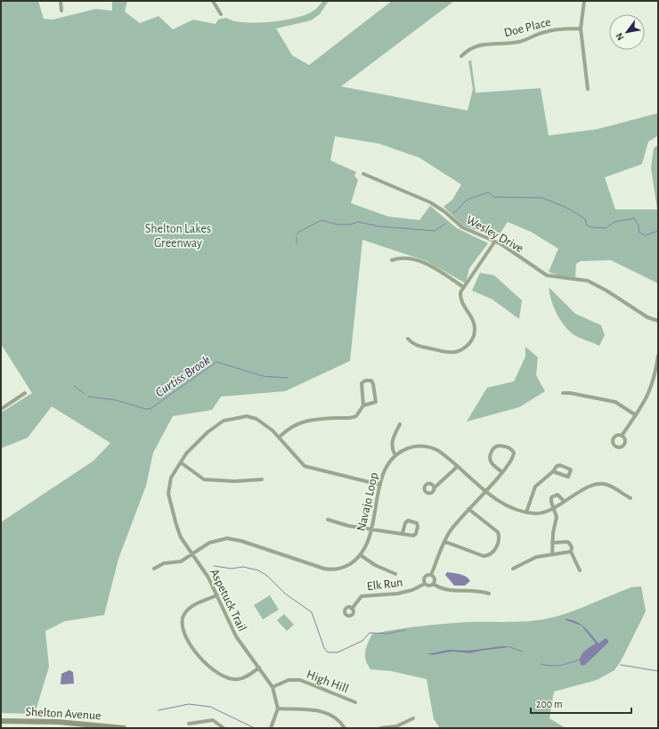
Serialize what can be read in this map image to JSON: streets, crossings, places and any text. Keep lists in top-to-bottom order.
{
  "streets": {
    "main road": ["Shelton Avenue"],
    "street": [
      "Doe Place",
      "Wesley Drive",
      "Navajo Loop",
      "Elk Run",
      "Aspetuck Trail",
      "High Hill"
    ]
  },
  "crossings": [
    ["Navajo Loop", "Aspetuck Trail"],
    ["Aspetuck Trail", "High Hill"]
  ],
  "water": ["Curtiss Brook"],
  "parks": ["Shelton Lakes Greenway"],
  "scale_bar": "200 m",
  "north": "bottom left"
}
